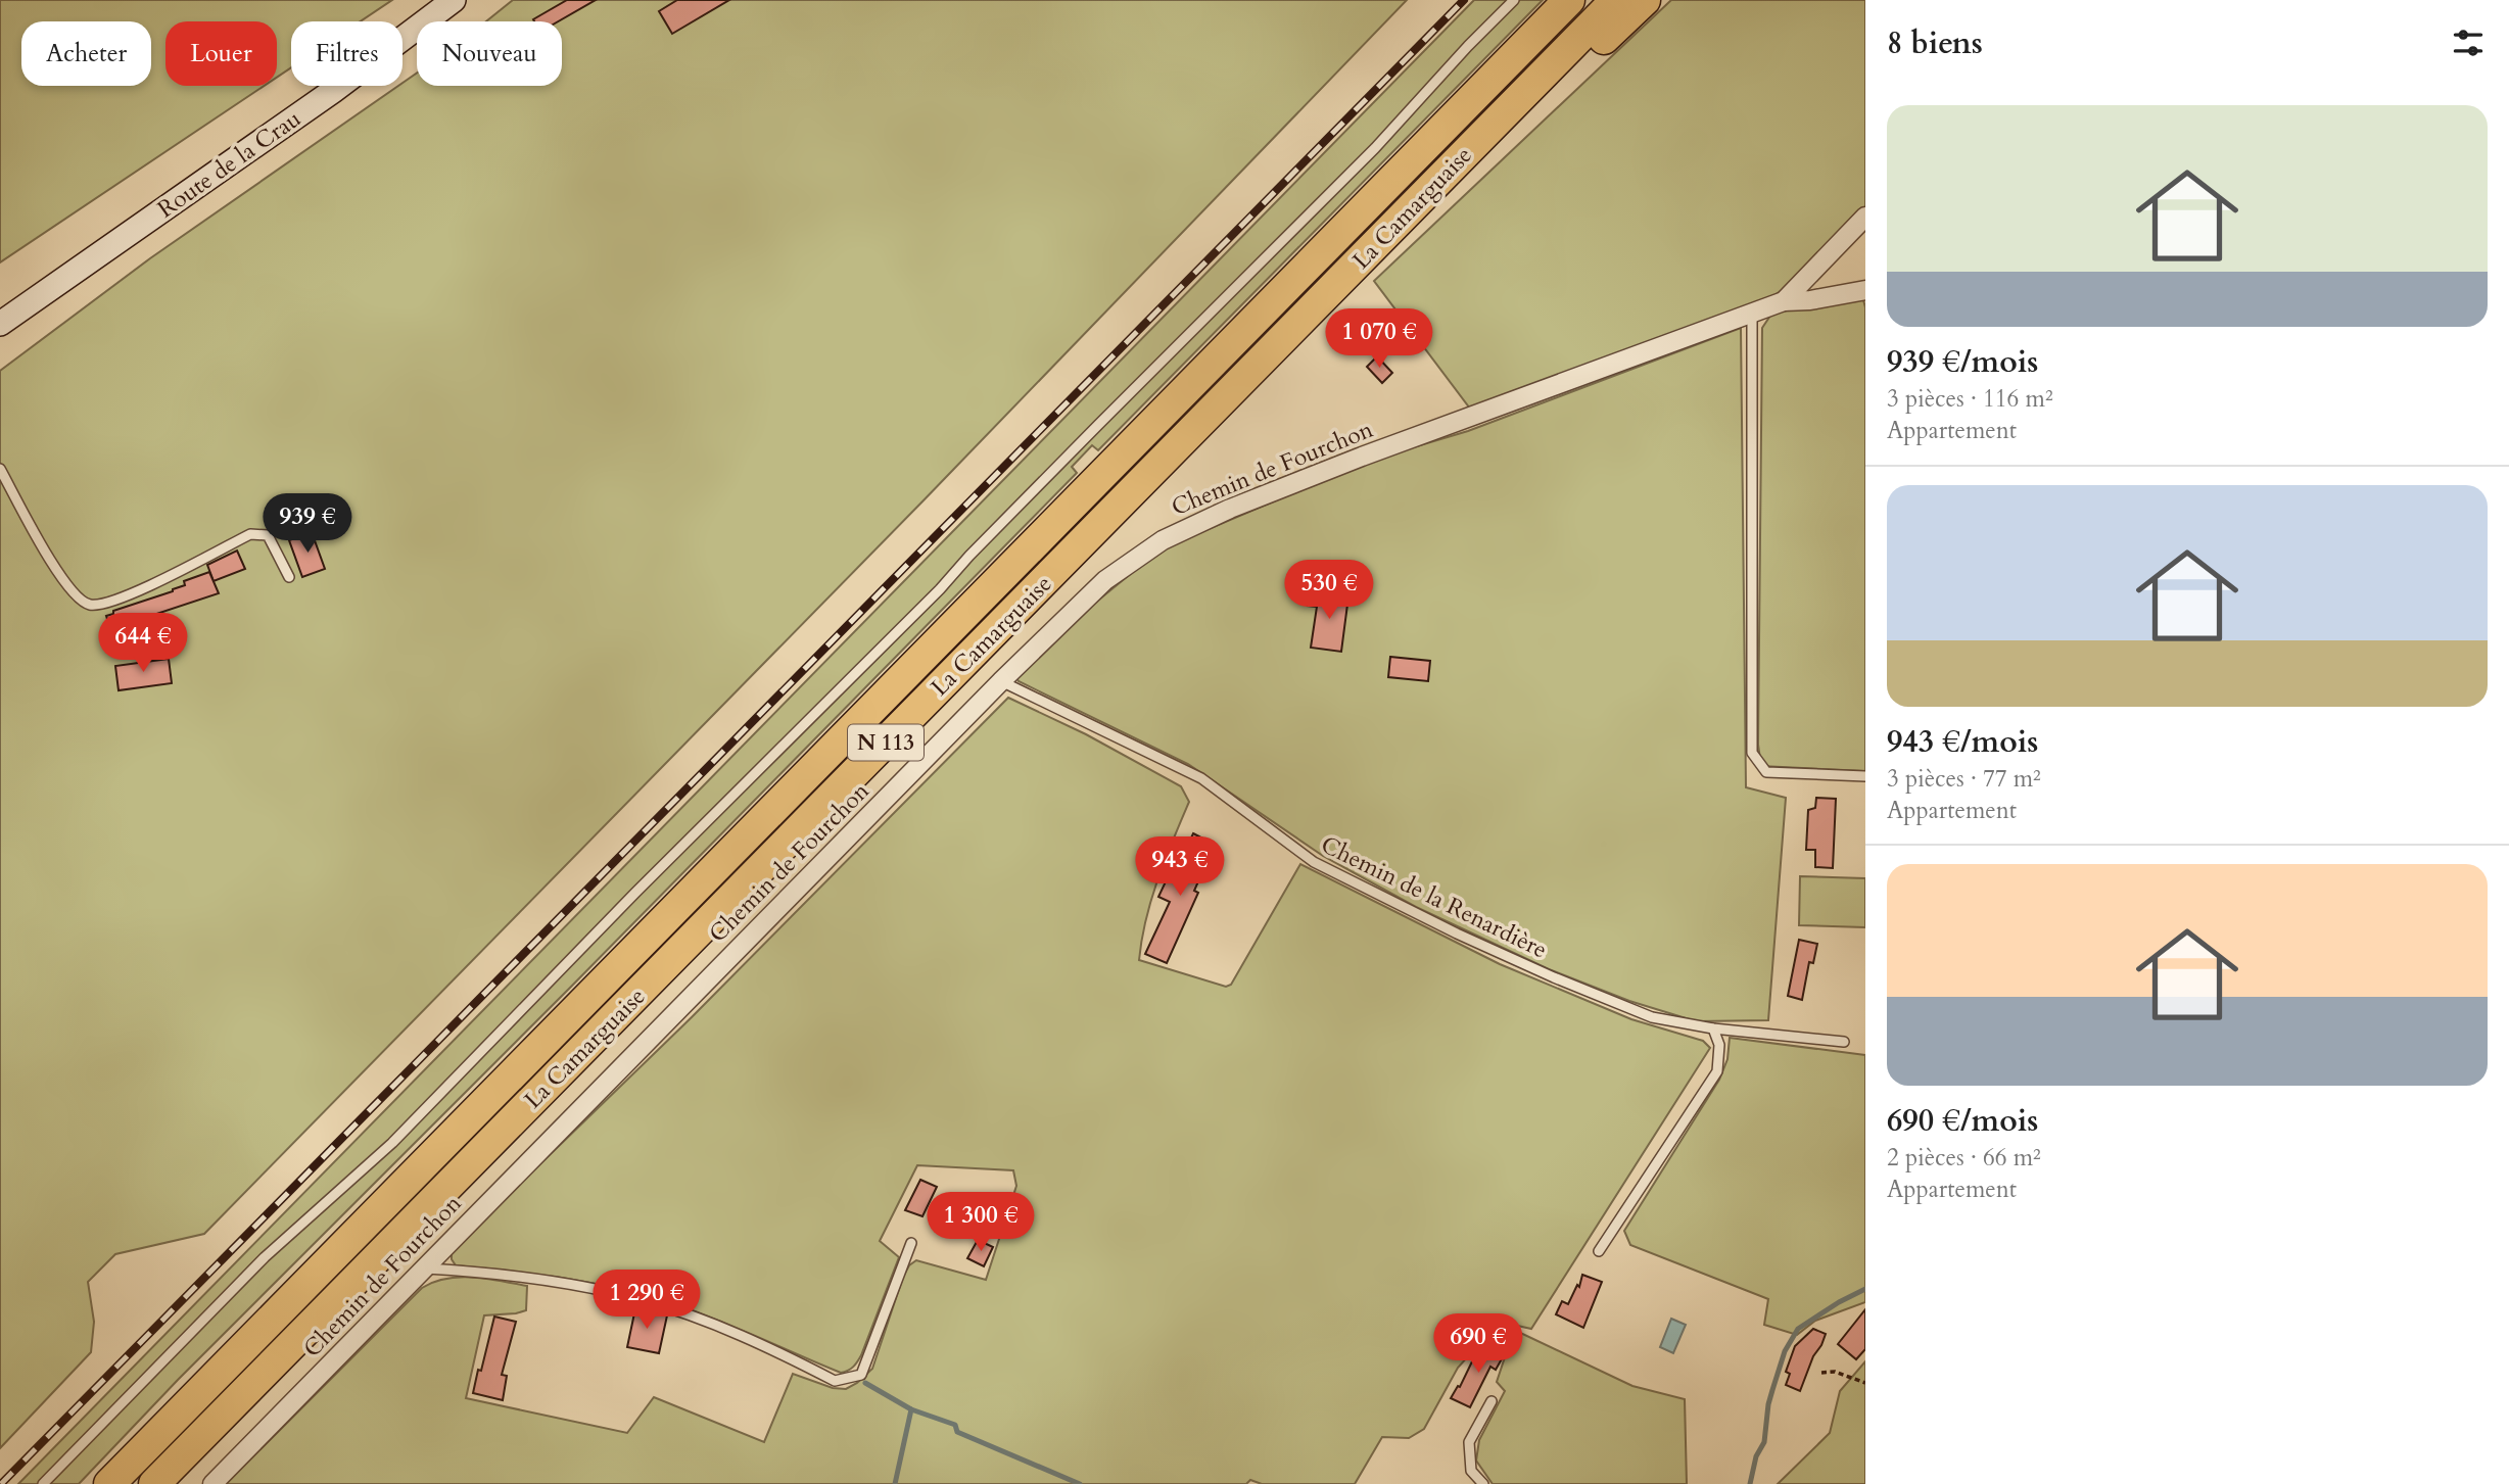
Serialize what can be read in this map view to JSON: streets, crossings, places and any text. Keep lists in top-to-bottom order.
{
  "streets": {
    "highway": ["La Camarguaise", "N 113"],
    "main road": ["Route de la Crau"],
    "street": ["Chemin de Fourchon"],
    "lane": ["Chemin de la Renardière"]
  },
  "crossings": [
    ["Chemin de Fourchon", "Chemin de la Renardière"]
  ],
  "page": {
    "heading": "8 biens",
    "chip": [
      "Acheter",
      "Louer",
      "Filtres",
      "Nouveau"
    ],
    "list": [
      {
        "name": "939 €/mois",
        "note": "3 pièces · 116 m² · Appartement"
      },
      {
        "name": "943 €/mois",
        "note": "3 pièces · 77 m² · Appartement"
      },
      {
        "name": "690 €/mois",
        "note": "2 pièces · 66 m² · Appartement"
      }
    ],
    "price": [
      "1 070 €",
      "939 €",
      "530 €",
      "644 €",
      "943 €",
      "1 300 €",
      "1 290 €",
      "690 €"
    ]
  }
}
